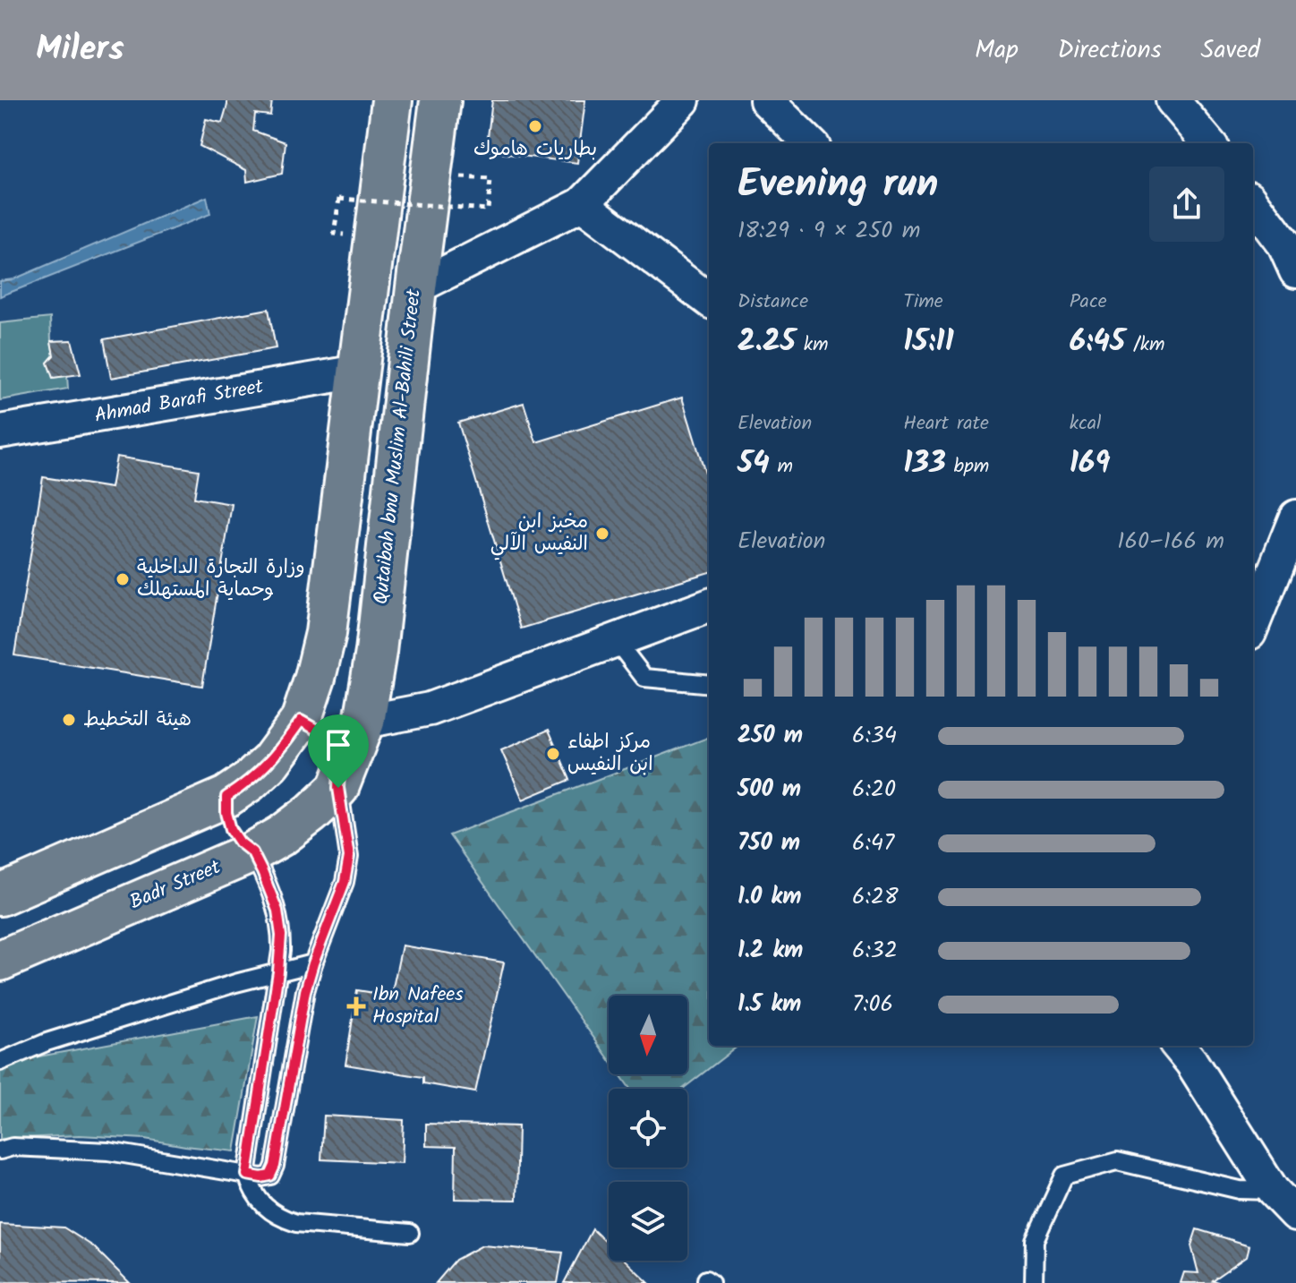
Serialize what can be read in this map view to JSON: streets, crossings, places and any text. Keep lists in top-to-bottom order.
{
  "streets": {
    "main road": ["Qutaibah bnu Muslim Al-Bahili Street", "Badr Street"],
    "street": ["Ahmad Barafi Street"]
  },
  "crossings": [
    ["Qutaibah bnu Muslim Al-Bahili Street", "Badr Street"]
  ],
  "places": {
    "other": [
      "بطاريات هاموك",
      "مخبز ابن النفيس الآلي",
      "وزارة التجارة الداخلية وحماية المستهلك",
      "هيئة التخطيط",
      "مركز اطفاء ابن النفيس"
    ],
    "health": ["Ibn Nafees Hospital"]
  },
  "north": "bottom",
  "page": {
    "header": "Milers",
    "nav": ["Map", "Directions", "Saved"],
    "heading": ["Evening run", "18:29 · 9 × 250 m"],
    "stats": [
      ["Distance", "2.25 km"],
      ["Time", "15:11"],
      ["Pace", "6:45 /km"],
      ["Elevation", "54 m"],
      ["Heart rate", "133 bpm"],
      ["kcal", "169"]
    ],
    "chart": ["Elevation", "160–166 m"],
    "list": [
      {
        "name": "250 m",
        "note": "6:34"
      },
      {
        "name": "500 m",
        "note": "6:20"
      },
      {
        "name": "750 m",
        "note": "6:47"
      },
      {
        "name": "1.0 km",
        "note": "6:28"
      },
      {
        "name": "1.2 km",
        "note": "6:32"
      },
      {
        "name": "1.5 km",
        "note": "7:06"
      }
    ]
  }
}
